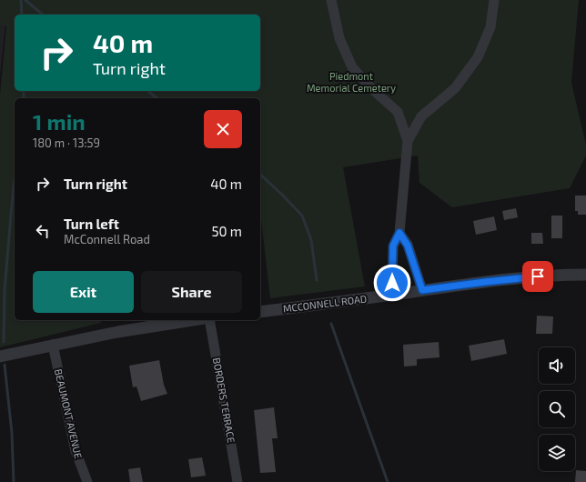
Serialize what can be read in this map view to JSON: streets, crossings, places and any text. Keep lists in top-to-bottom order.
{
  "streets": {
    "street": ["MCCONNELL ROAD", "BORDERS TERRACE", "BEAUMONT AVENUE"]
  },
  "parks": ["Piedmont Memorial Cemetery"],
  "page": {
    "turn": ["40 m", "Turn right"],
    "heading": ["1 min", "180 m · 13:59"],
    "list": [
      {
        "name": "Turn right",
        "value": "40 m"
      },
      {
        "name": "Turn left",
        "note": "McConnell Road",
        "value": "50 m"
      }
    ],
    "buttons": ["Exit", "Share"]
  }
}
